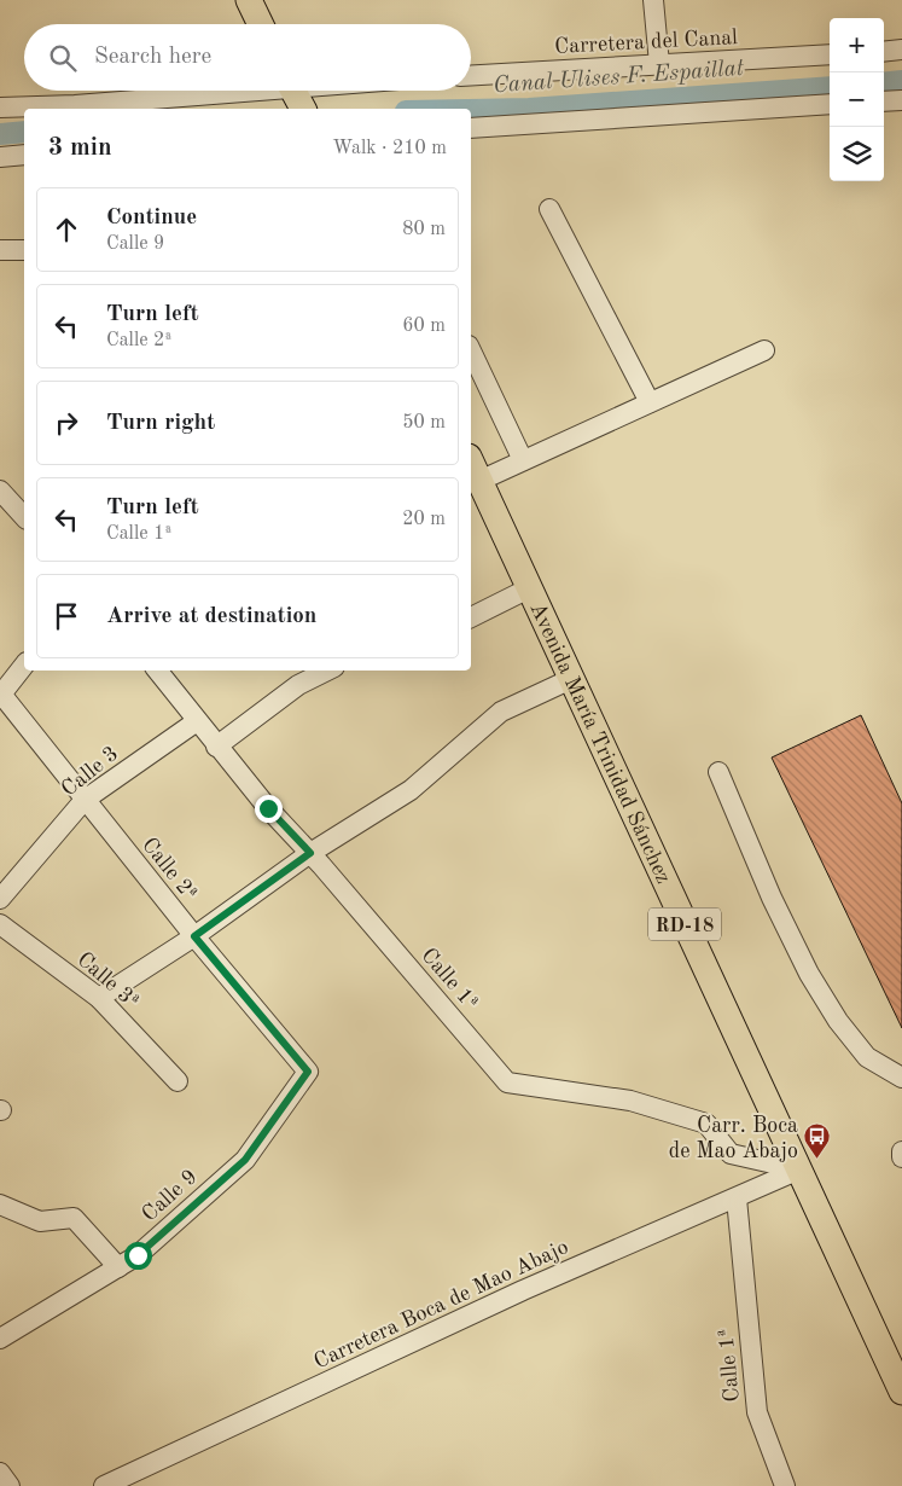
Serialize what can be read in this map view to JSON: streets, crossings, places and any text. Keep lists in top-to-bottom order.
{
  "streets": {
    "main road": ["Avenida María Trinidad Sánchez", "RD-18"],
    "street": [
      "Carretera del Canal",
      "Calle 3",
      "Calle 2ª",
      "Calle 1ª",
      "Calle 3ª",
      "Calle 9",
      "Carretera Boca de Mao Abajo"
    ]
  },
  "crossings": [
    ["Avenida María Trinidad Sánchez", "Calle 1ª"],
    ["Avenida María Trinidad Sánchez", "Carretera Boca de Mao Abajo"],
    ["Calle 3", "Calle 2ª"],
    ["Calle 3", "Calle 1ª"],
    ["Calle 2ª", "Calle 9"],
    ["Calle 1ª", "Carretera Boca de Mao Abajo"]
  ],
  "water": ["Canal Ulises F. Espaillat"],
  "places": {
    "bus stop": ["Carr. Boca de Mao Abajo"]
  },
  "page": {
    "map_buttons": ["+", "−"],
    "search": "Search here",
    "heading": ["3 min", "Walk · 210 m"],
    "list": [
      ["Continue", "Calle 9", "80 m"],
      ["Turn left", "Calle 2ª", "60 m"],
      ["Turn right", "50 m"],
      ["Turn left", "Calle 1ª", "20 m"],
      "Arrive at destination"
    ]
  }
}
